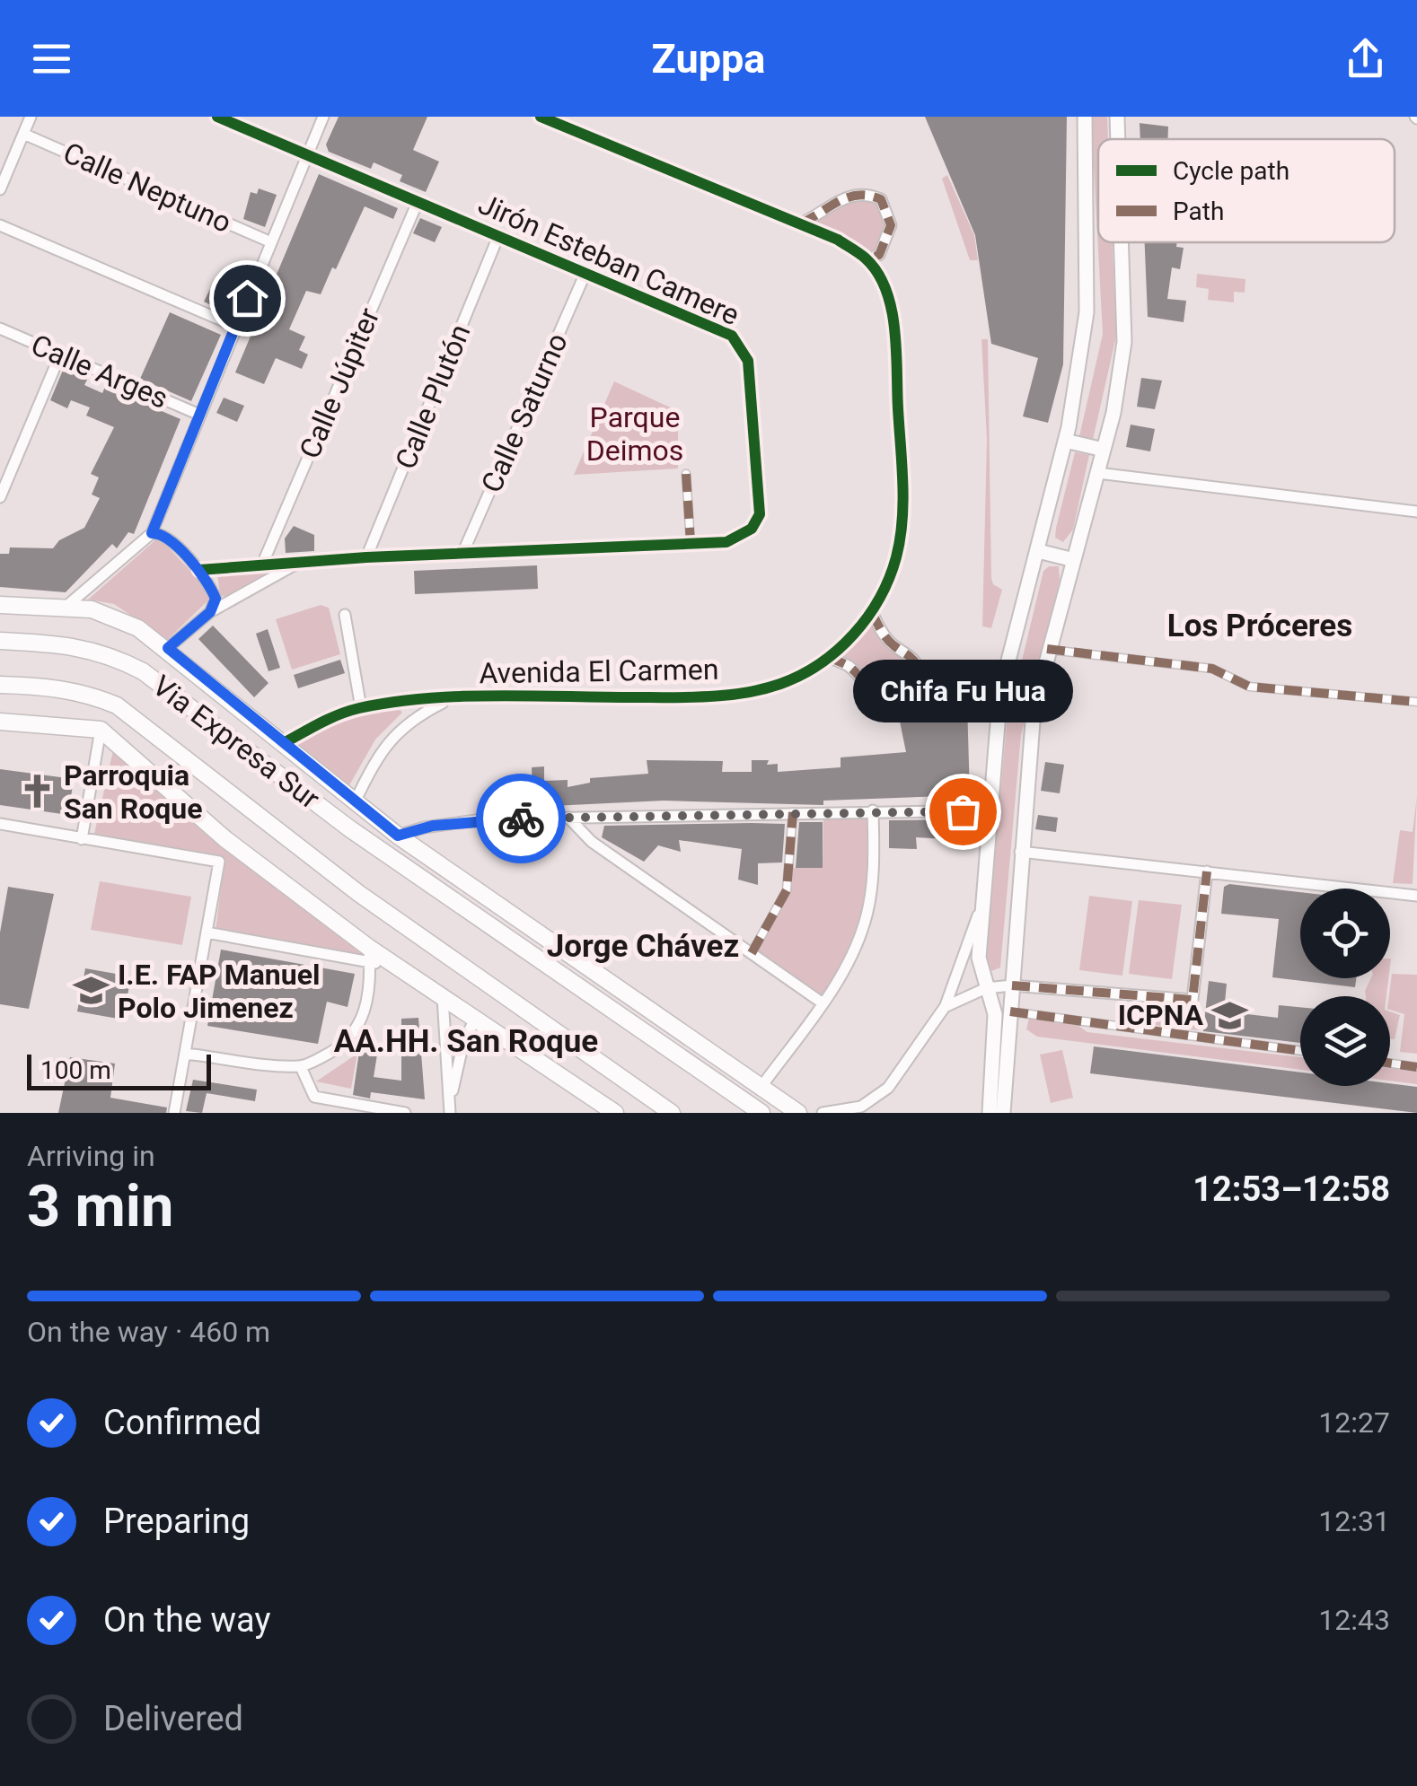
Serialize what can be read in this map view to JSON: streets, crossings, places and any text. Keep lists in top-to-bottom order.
{
  "streets": {
    "main road": ["Via Expresa Sur"],
    "street": [
      "Calle Neptuno",
      "Jirón Esteban Camere",
      "Calle Arges",
      "Calle Júpiter",
      "Calle Plutón",
      "Calle Saturno",
      "Avenida El Carmen"
    ]
  },
  "crossings": [
    ["Jirón Esteban Camere", "Calle Júpiter"],
    ["Jirón Esteban Camere", "Calle Plutón"],
    ["Jirón Esteban Camere", "Calle Saturno"]
  ],
  "districts": ["Los Próceres", "Jorge Chávez", "AA.HH. San Roque"],
  "parks": ["Parque Deimos"],
  "places": {
    "church": ["Parroquia San Roque"],
    "other": ["Chifa Fu Hua"],
    "school or university": ["I.E. FAP Manuel Polo Jimenez", "ICPNA"]
  },
  "legend": ["Cycle path", "Path"],
  "scale_bar": "100 m",
  "page": {
    "header": "Zuppa",
    "bubble": "Chifa Fu Hua",
    "scale": "100 m",
    "heading": ["3 min", "Arriving in", "12:53–12:58"],
    "bar": "On the way · 460 m",
    "list": [
      ["Confirmed", "12:27"],
      ["Preparing", "12:31"],
      ["On the way", "12:43"],
      "Delivered"
    ]
  }
}
